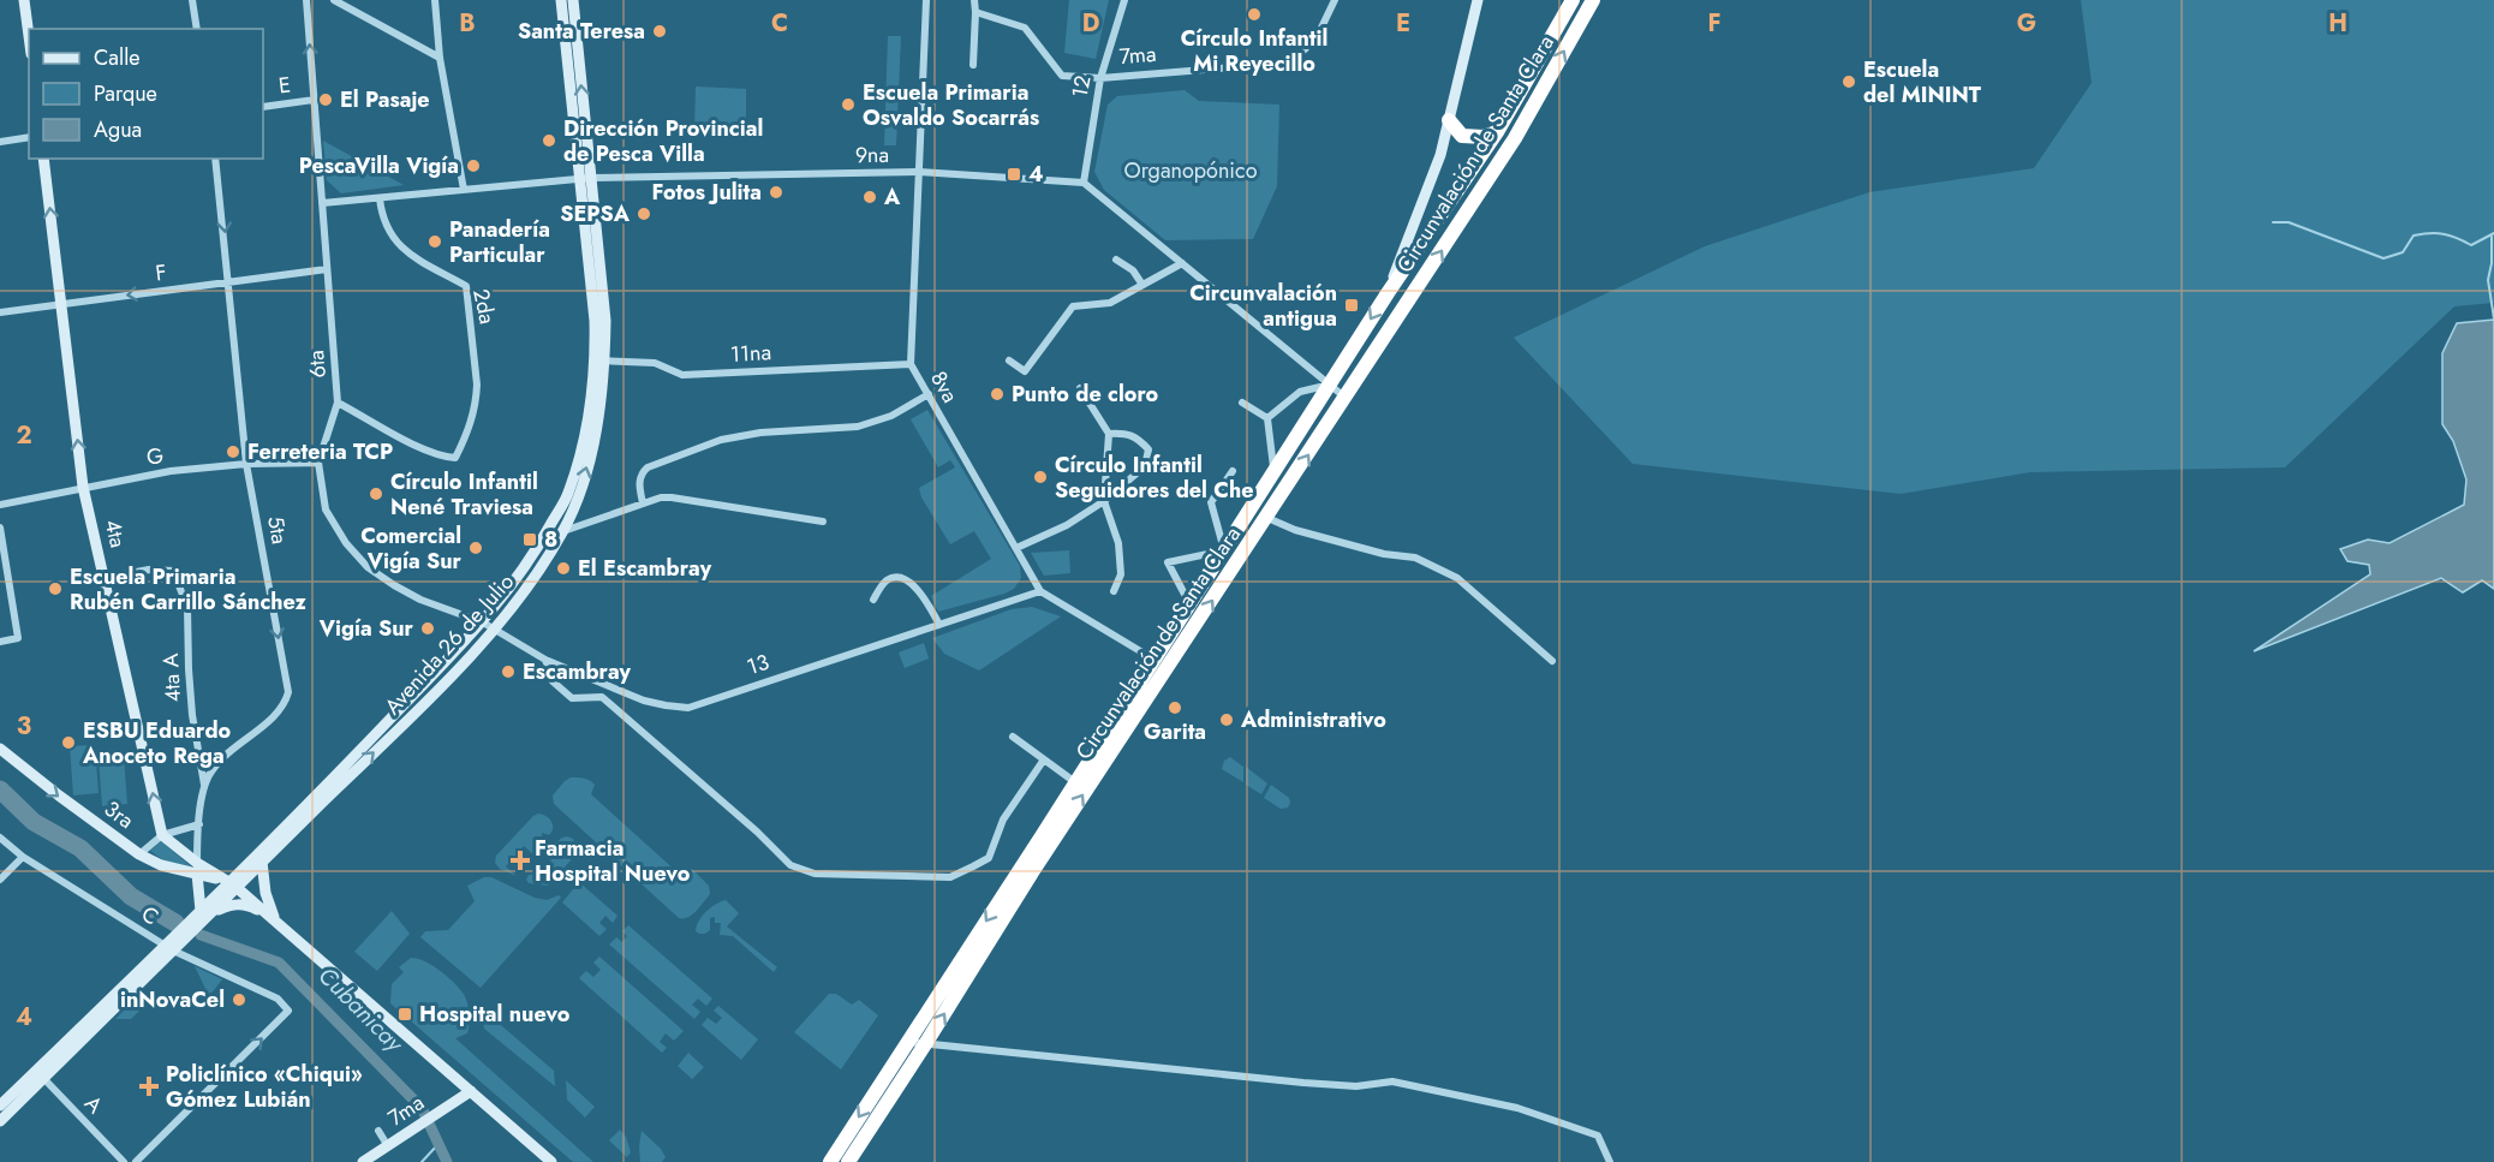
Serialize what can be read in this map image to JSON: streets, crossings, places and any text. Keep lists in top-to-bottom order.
{
  "streets": {
    "highway": ["Circunvalación de Santa Clara"],
    "main road": [
      "7ma",
      "4ta",
      "Avenida 26 de Julio",
      "3ra"
    ],
    "street": [
      "E",
      "12",
      "9na",
      "F",
      "2da",
      "11na",
      "6ta",
      "8va",
      "G",
      "5ta",
      "13",
      "4ta A",
      "C",
      "A"
    ]
  },
  "crossings": [
    ["7ma", "12"],
    ["E", "6ta"],
    ["12", "9na"],
    ["Circunvalación de Santa Clara", "8va"],
    ["9na", "2da"],
    ["9na", "6ta"],
    ["9na", "8va"],
    ["9na", "Avenida 26 de Julio"],
    ["F", "6ta"],
    ["F", "5ta"],
    ["F", "4ta"],
    ["2da", "6ta"],
    ["11na", "8va"],
    ["11na", "Avenida 26 de Julio"],
    ["6ta", "G"],
    ["6ta", "Avenida 26 de Julio"],
    ["6ta", "13"],
    ["8va", "13"],
    ["G", "5ta"],
    ["G", "4ta"],
    ["5ta", "4ta A"],
    ["5ta", "3ra"],
    ["4ta", "4ta A"],
    ["Avenida 26 de Julio", "13"],
    ["Avenida 26 de Julio", "C"],
    ["Avenida 26 de Julio", "A"]
  ],
  "one_way": [
    "F",
    "5ta",
    "4ta",
    "3ra"
  ],
  "water": ["Cubanicay"],
  "parks": ["Organopónico"],
  "places": {
    "other": [
      "Círculo Infantil Mi Reyecillo",
      "Santa Teresa",
      "Escuela del MININT",
      "El Pasaje",
      "Escuela Primaria Osvaldo Socarrás",
      "Dirección Provincial de Pesca Villa",
      "PescaVilla Vigía",
      "Fotos Julita",
      "A",
      "SEPSA",
      "Panadería Particular",
      "Punto de cloro",
      "Ferreteria TCP",
      "Círculo Infantil Seguidores del Che",
      "Círculo Infantil Nené Traviesa",
      "Comercial Vigía Sur",
      "El Escambray",
      "Escuela Primaria Rubén Carrillo Sánchez",
      "Vigía Sur",
      "Escambray",
      "Garita",
      "Administrativo",
      "ESBU Eduardo Anoceto Rega",
      "inNovaCel"
    ],
    "transit": [
      "4",
      "Circunvalación antigua",
      "8",
      "Hospital nuevo"
    ],
    "health": ["Farmacia Hospital Nuevo", "Policlínico «Chiqui» Gómez Lubián"]
  },
  "legend": ["Calle", "Parque", "Agua"],
  "grid": {
    "columns": [
      "B",
      "C",
      "D",
      "E",
      "F",
      "G",
      "H"
    ],
    "rows": ["2", "3", "4"]
  }
}
